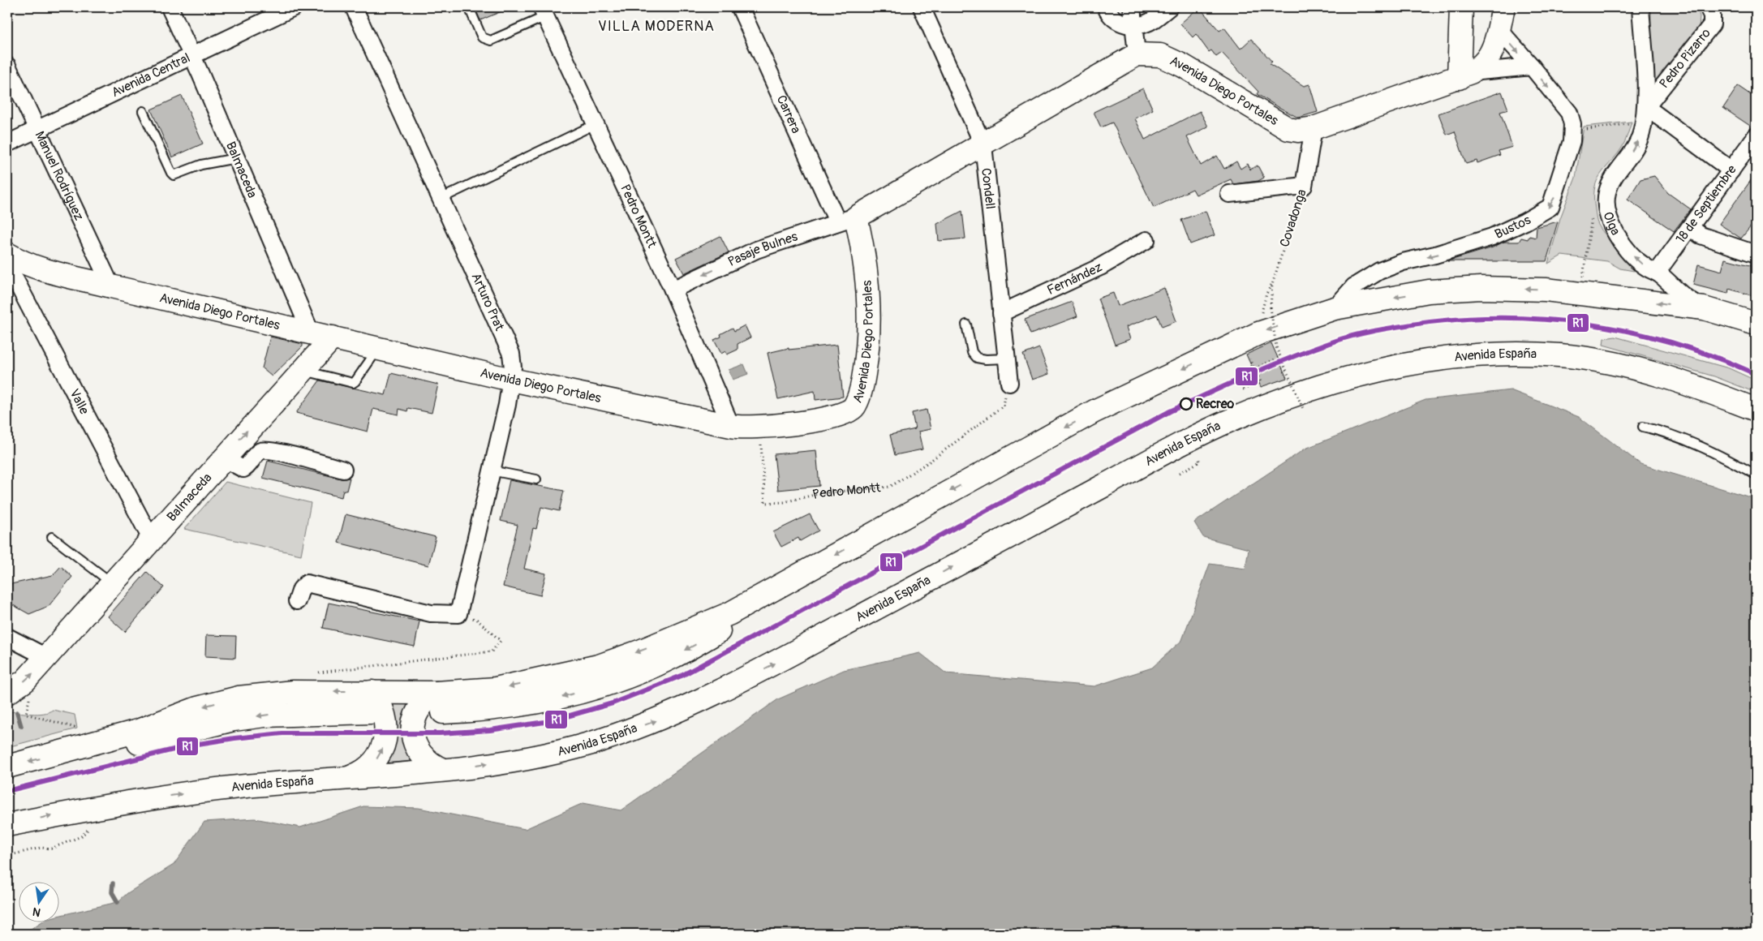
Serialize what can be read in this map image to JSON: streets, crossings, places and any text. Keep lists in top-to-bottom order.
{
  "streets": {
    "main road": ["Avenida Diego Portales", "Balmaceda", "Avenida España"],
    "street": [
      "Pedro Pizarro",
      "Avenida Central",
      "Carrera",
      "Manuel Rodríguez",
      "Condell",
      "18 de Septiembre",
      "Pedro Montt",
      "Covadonga",
      "Olga",
      "Bustos",
      "Pasaje Bulnes",
      "Fernández",
      "Arturo Prat",
      "Valle"
    ]
  },
  "crossings": [
    ["Pedro Pizarro", "Olga"],
    ["Avenida Central", "Balmaceda"],
    ["Avenida Central", "Manuel Rodríguez"],
    ["Avenida Diego Portales", "Carrera"],
    ["Avenida Diego Portales", "Balmaceda"],
    ["Avenida Diego Portales", "Manuel Rodríguez"],
    ["Avenida Diego Portales", "Pedro Montt"],
    ["Avenida Diego Portales", "Covadonga"],
    ["Avenida Diego Portales", "Bustos"],
    ["Avenida Diego Portales", "Pasaje Bulnes"],
    ["Avenida Diego Portales", "Arturo Prat"],
    ["Carrera", "Pasaje Bulnes"],
    ["Balmaceda", "Valle"],
    ["Condell", "Pedro Montt"],
    ["Condell", "Fernández"],
    ["18 de Septiembre", "Olga"],
    ["Pedro Montt", "Pasaje Bulnes"]
  ],
  "one_way": ["Olga", "Pasaje Bulnes"],
  "districts": ["VILLA MODERNA"],
  "places": ["Recreo"],
  "lines": ["transit line R1"],
  "north": "bottom"
}
